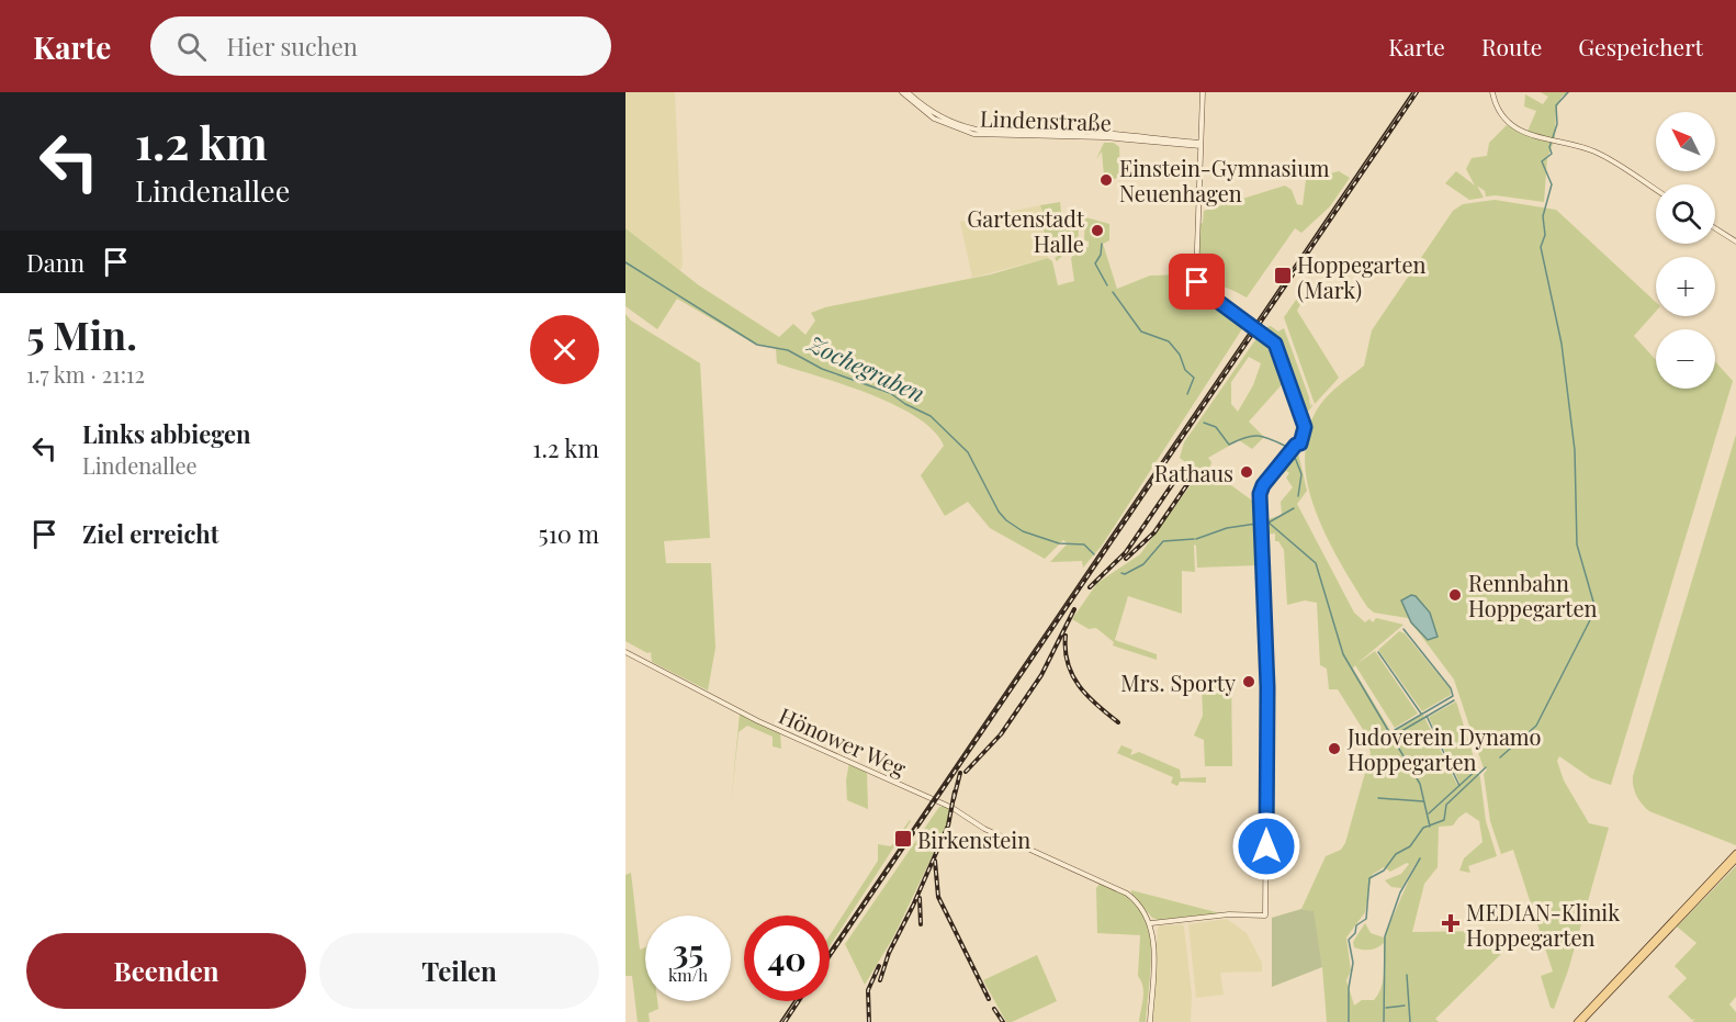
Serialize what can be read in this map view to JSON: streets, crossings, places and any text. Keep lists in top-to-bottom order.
{
  "streets": {
    "street": ["Lindenstraße", "Hönower Weg"]
  },
  "water": ["Zochegraben"],
  "places": {
    "other": [
      "Einstein-Gymnasium Neuenhagen",
      "Gartenstadt Halle",
      "Rathaus",
      "Rennbahn Hoppegarten",
      "Mrs. Sporty",
      "Judoverein Dynamo Hoppegarten"
    ],
    "transit": ["Hoppegarten (Mark)", "Birkenstein"],
    "health": ["MEDIAN-Klinik Hoppegarten"]
  },
  "north": "top left",
  "page": {
    "header": "Karte",
    "search": "Hier suchen",
    "nav": ["Karte", "Route", "Gespeichert"],
    "turn": ["1.2 km", "Lindenallee"],
    "map_buttons": ["+", "−"],
    "then": "Dann",
    "heading": ["5 Min.", "1.7 km · 21:12"],
    "list": [
      {
        "name": "Links abbiegen",
        "note": "Lindenallee",
        "value": "1.2 km"
      },
      {
        "name": "Ziel erreicht",
        "value": "510 m"
      }
    ],
    "speed": "35 km/h",
    "limit": "40",
    "buttons": ["Beenden", "Teilen"]
  }
}
